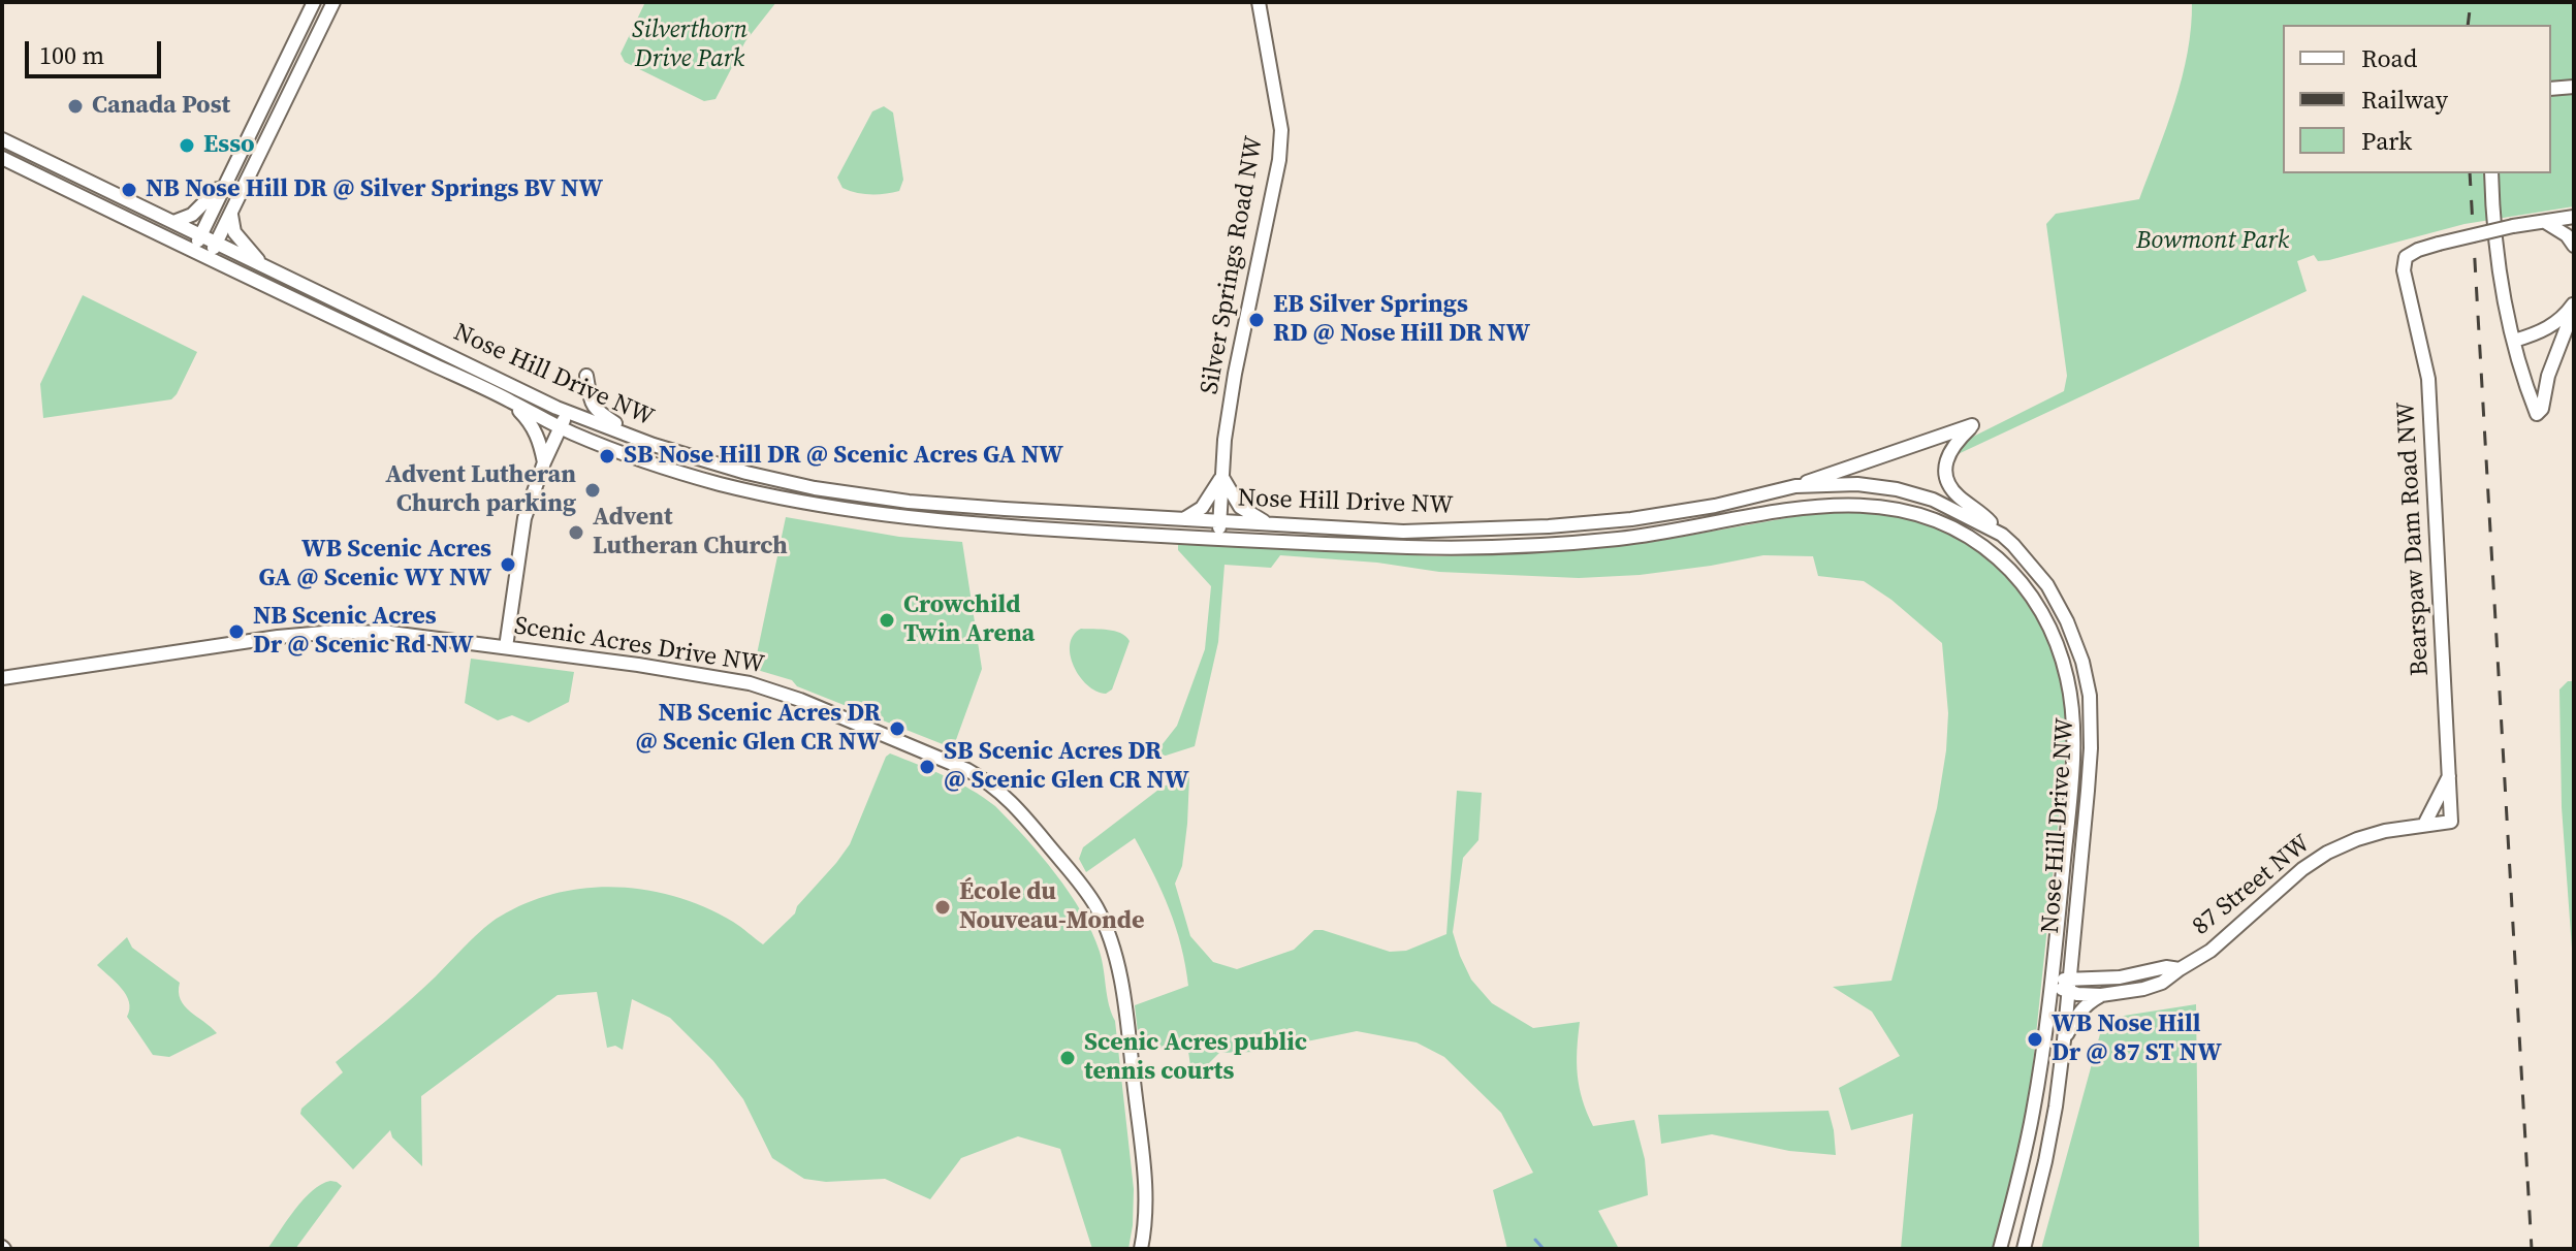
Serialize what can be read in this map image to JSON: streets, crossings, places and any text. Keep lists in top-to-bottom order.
{
  "streets": {
    "main road": [
      "Silver Springs Road NW",
      "Nose Hill Drive NW",
      "Bearspaw Dam Road NW",
      "Scenic Acres Drive NW",
      "87 Street NW"
    ]
  },
  "crossings": [
    ["Silver Springs Road NW", "Nose Hill Drive NW"],
    ["Nose Hill Drive NW", "87 Street NW"],
    ["Bearspaw Dam Road NW", "87 Street NW"]
  ],
  "parks": ["Silverthorn Drive Park", "Bowmont Park"],
  "places": [
    "Canada Post",
    "Esso",
    "NB Nose Hill DR @ Silver Springs BV NW",
    "EB Silver Springs RD @ Nose Hill DR NW",
    "SB Nose Hill DR @ Scenic Acres GA NW",
    "Advent Lutheran Church parking",
    "Advent Lutheran Church",
    "WB Scenic Acres GA @ Scenic WY NW",
    "Crowchild Twin Arena",
    "NB Scenic Acres Dr @ Scenic Rd NW",
    "NB Scenic Acres DR @ Scenic Glen CR NW",
    "SB Scenic Acres DR @ Scenic Glen CR NW",
    "École du Nouveau-Monde",
    "WB Nose Hill Dr @ 87 ST NW",
    "Scenic Acres public tennis courts"
  ],
  "legend": ["Road", "Railway", "Park"],
  "scale_bar": "100 m"
}
